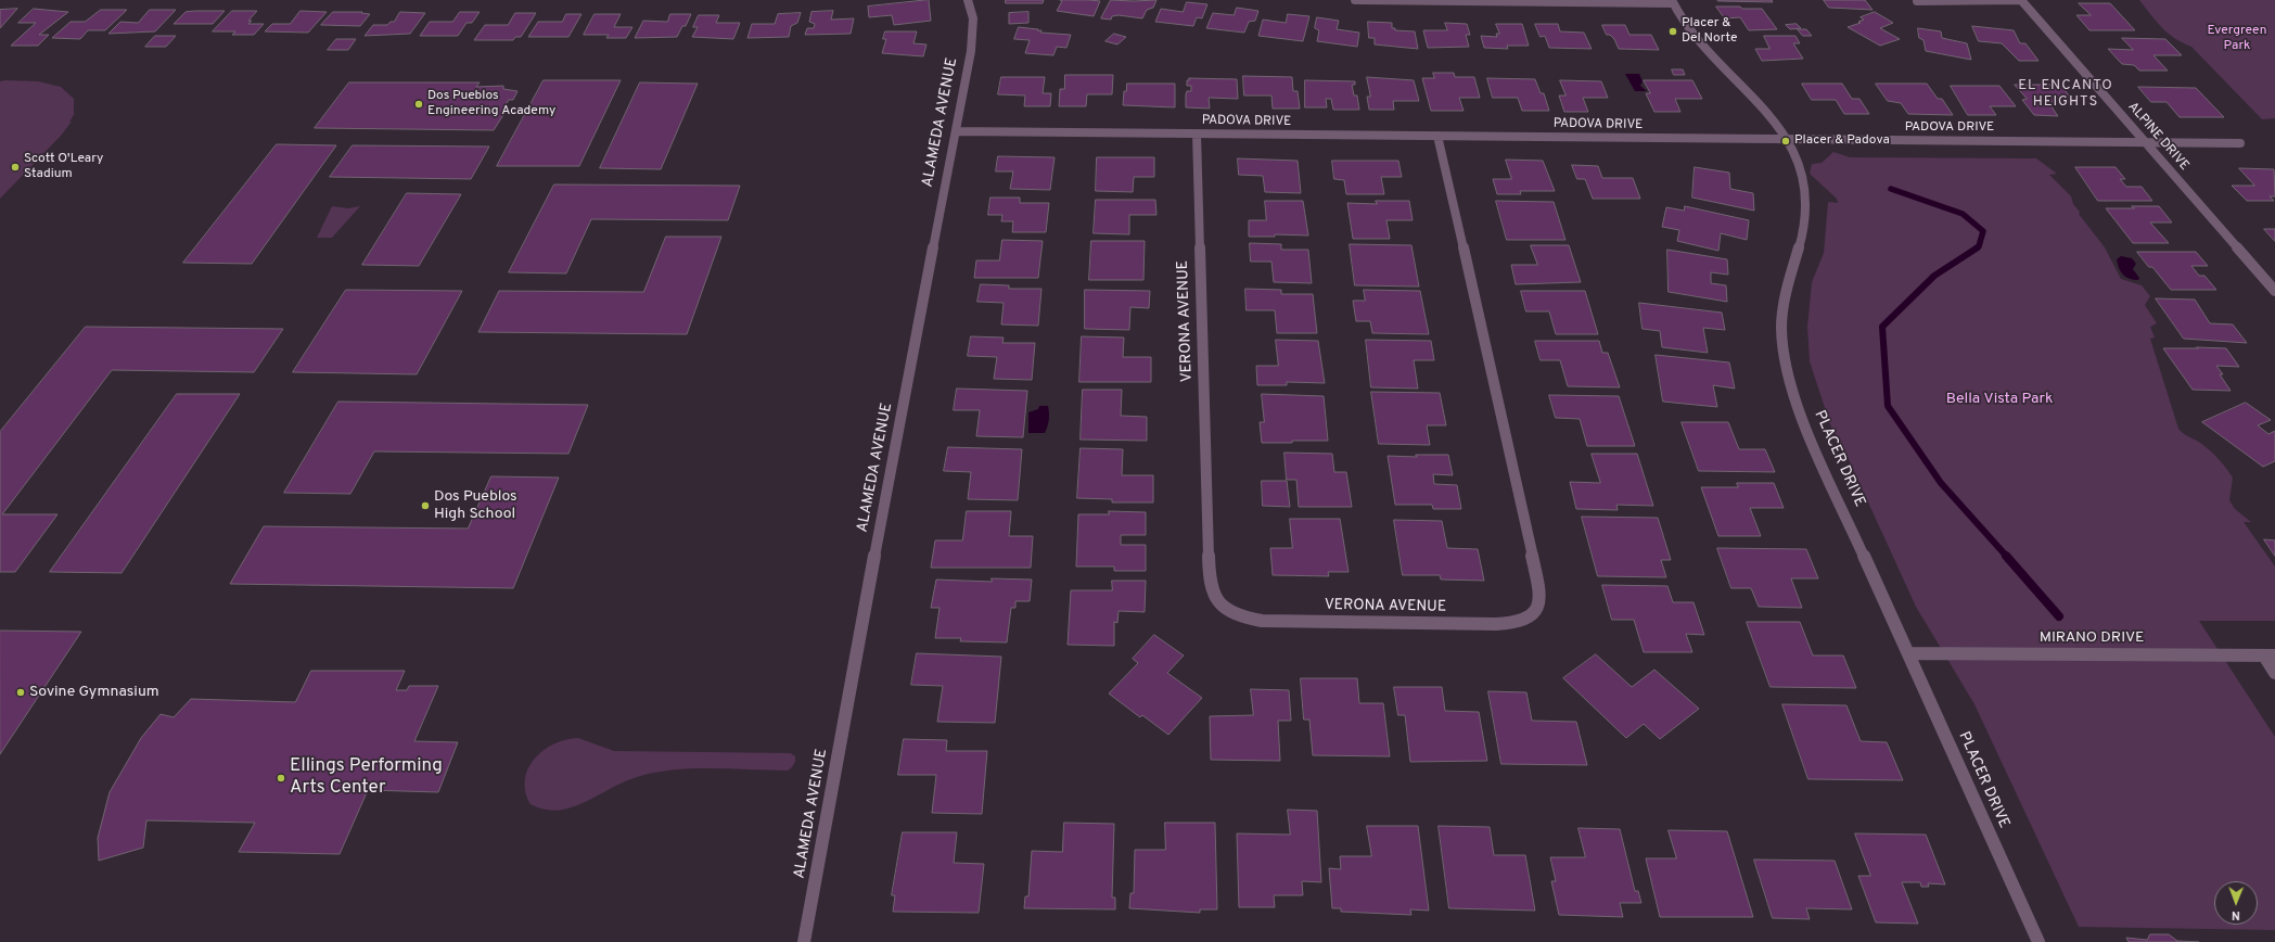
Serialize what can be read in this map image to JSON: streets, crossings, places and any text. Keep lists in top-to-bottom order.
{
  "streets": {
    "street": [
      "PADOVA DRIVE",
      "ALAMEDA AVENUE",
      "ALPINE DRIVE",
      "VERONA AVENUE",
      "PLACER DRIVE",
      "MIRANO DRIVE"
    ]
  },
  "crossings": [
    ["PADOVA DRIVE", "ALAMEDA AVENUE"],
    ["PADOVA DRIVE", "ALPINE DRIVE"],
    ["PADOVA DRIVE", "VERONA AVENUE"],
    ["PADOVA DRIVE", "PLACER DRIVE"],
    ["PLACER DRIVE", "MIRANO DRIVE"]
  ],
  "districts": ["EL ENCANTO HEIGHTS"],
  "parks": ["Evergreen Park", "Bella Vista Park"],
  "places": [
    "Placer & Del Norte",
    "Dos Pueblos Engineering Academy",
    "Placer & Padova",
    "Scott O'Leary Stadium",
    "Dos Pueblos High School",
    "Sovine Gymnasium",
    "Ellings Performing Arts Center"
  ],
  "north": "bottom"
}
